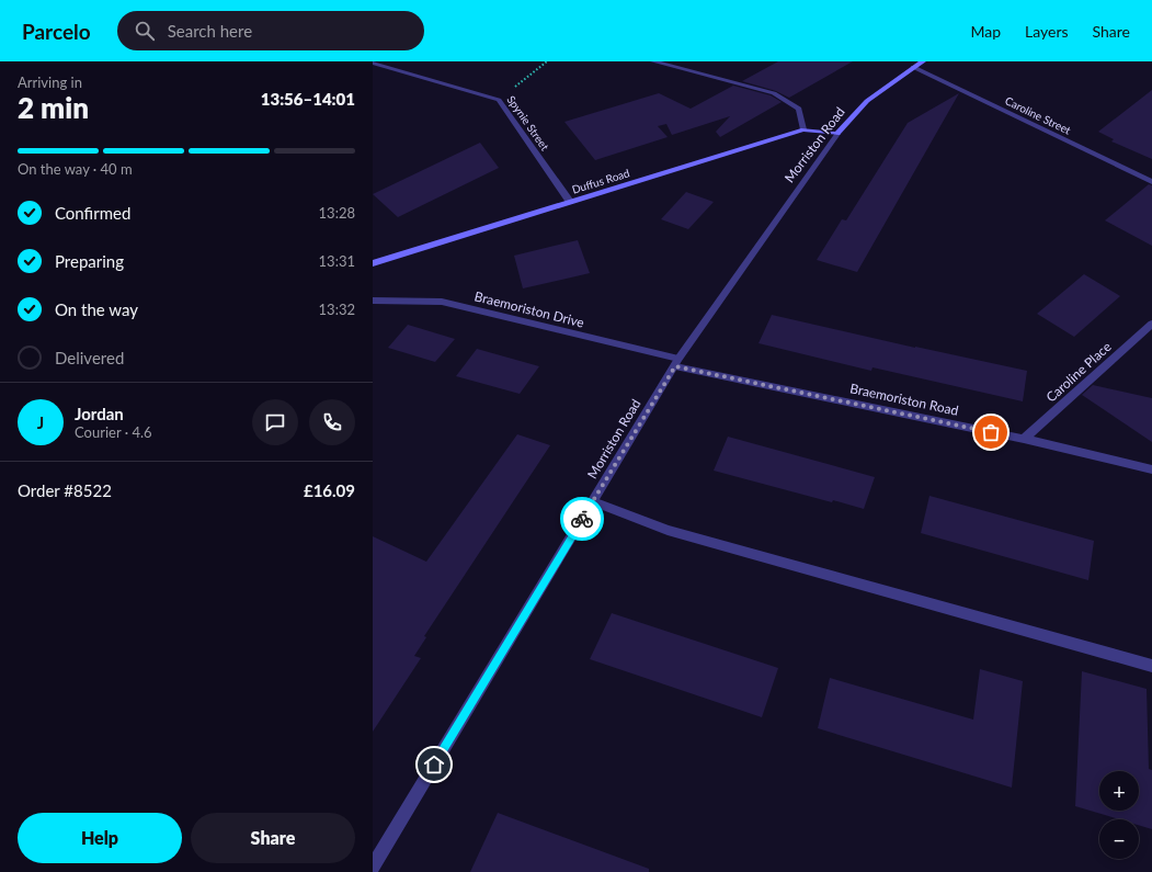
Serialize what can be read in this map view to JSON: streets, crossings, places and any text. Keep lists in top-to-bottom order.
{
  "streets": {
    "main road": ["Morriston Road", "Duffus Road"],
    "street": [
      "Caroline Street",
      "Spynie Street",
      "Braemoriston Drive",
      "Caroline Place",
      "Braemoriston Road"
    ]
  },
  "crossings": [
    ["Caroline Street", "Morriston Road"],
    ["Spynie Street", "Duffus Road"],
    ["Morriston Road", "Duffus Road"],
    ["Morriston Road", "Braemoriston Drive"],
    ["Morriston Road", "Braemoriston Road"],
    ["Braemoriston Drive", "Braemoriston Road"],
    ["Caroline Place", "Braemoriston Road"]
  ],
  "page": {
    "header": "Parcelo",
    "search": "Search here",
    "nav": ["Map", "Layers", "Share"],
    "heading": ["2 min", "Arriving in", "13:56–14:01"],
    "panel": [
      "Jordan",
      "Courier · 4.6",
      "Order #8522",
      "£16.09"
    ],
    "bar": "On the way · 40 m",
    "list": [
      ["Confirmed", "13:28"],
      ["Preparing", "13:31"],
      ["On the way", "13:32"],
      "Delivered"
    ],
    "round": "J",
    "map_buttons": ["+", "−"],
    "buttons": ["Help", "Share"]
  }
}
